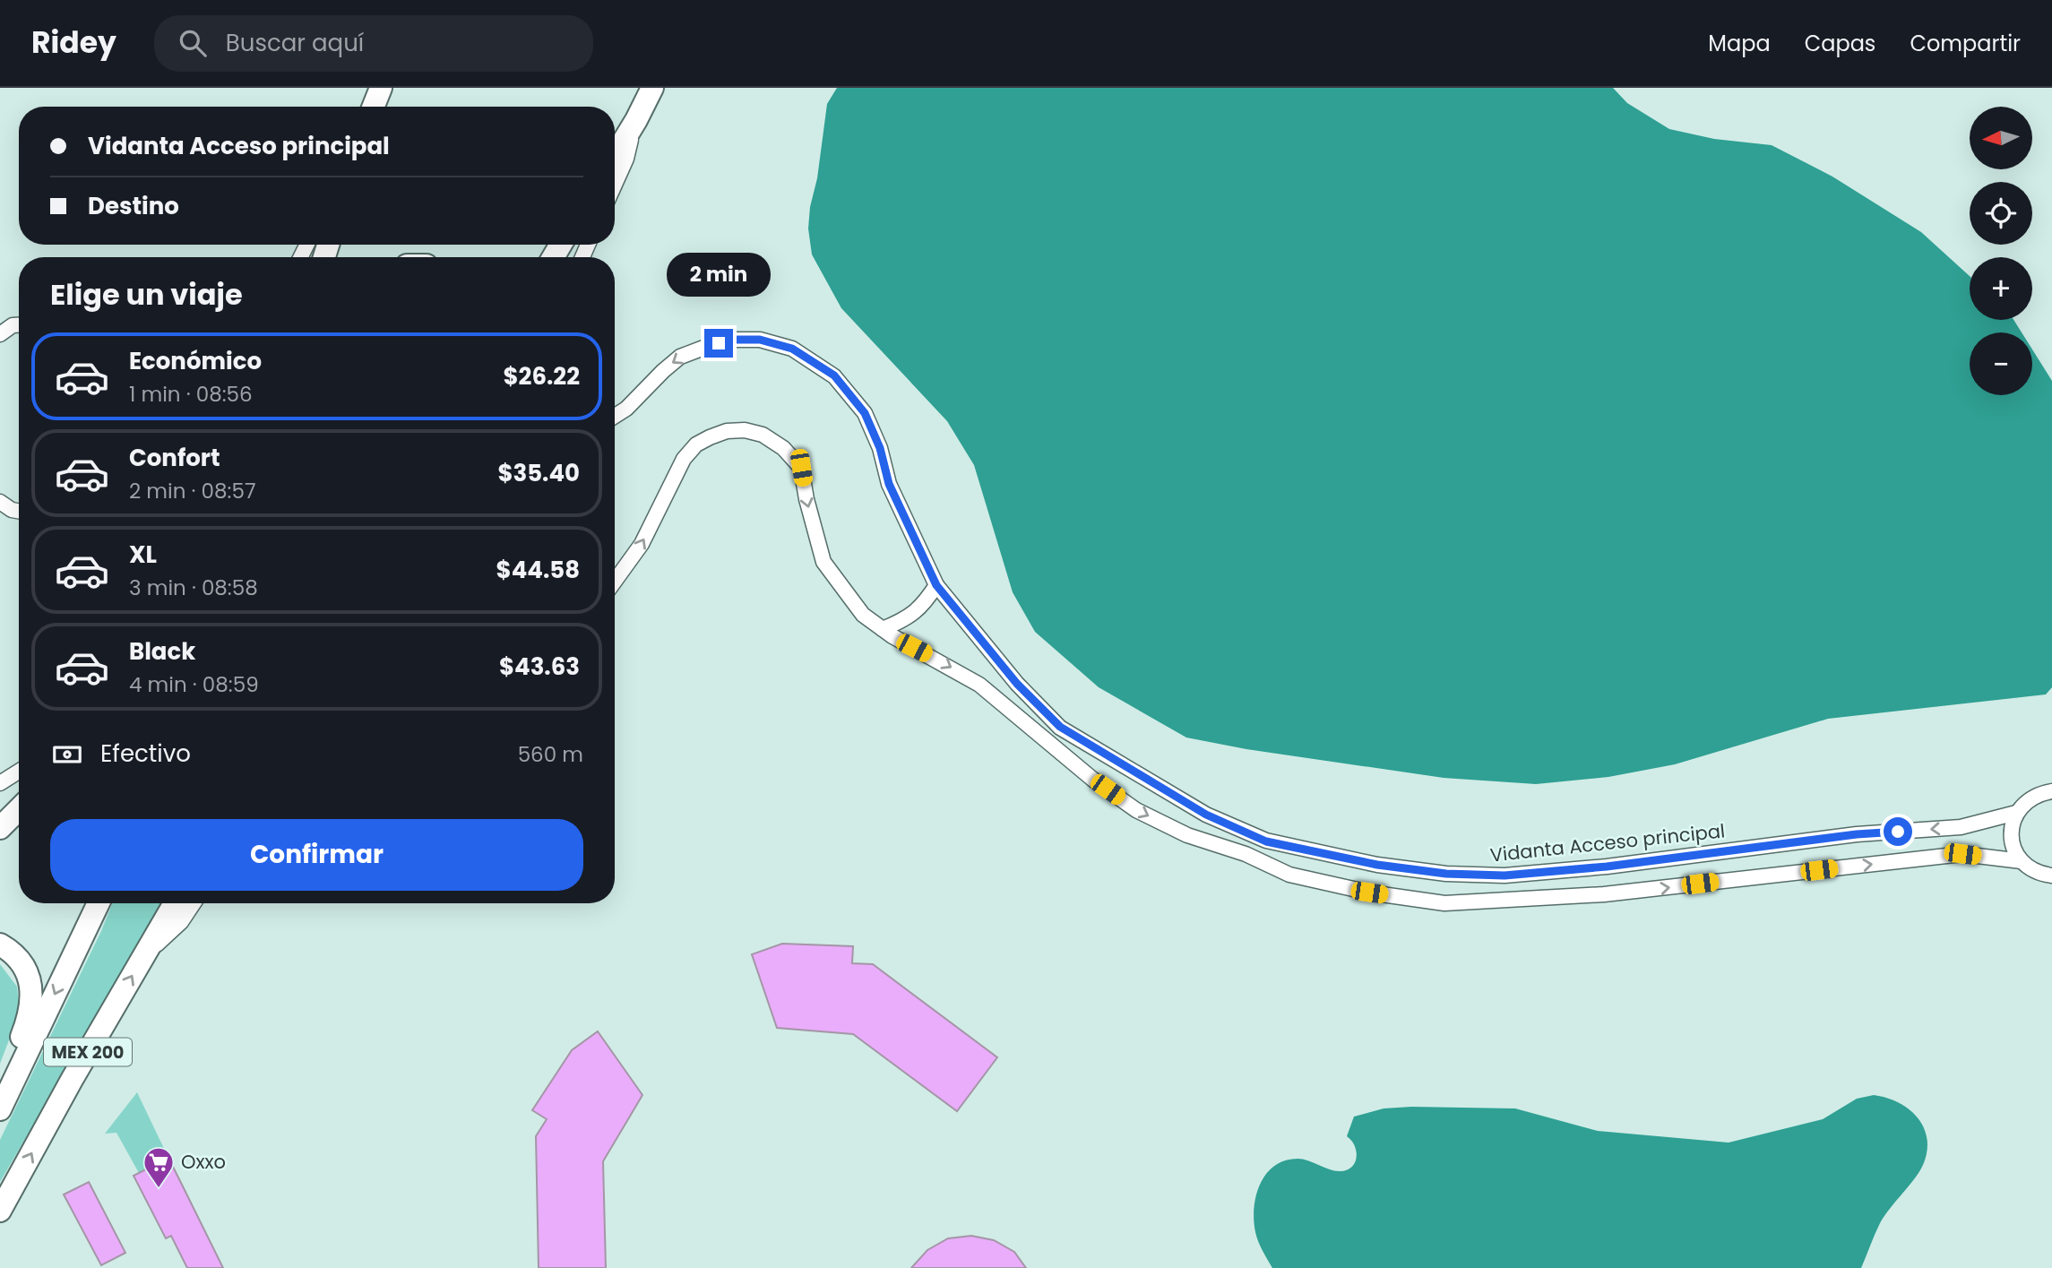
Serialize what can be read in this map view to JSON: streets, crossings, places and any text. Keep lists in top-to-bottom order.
{
  "streets": {
    "highway": ["MEX 200"],
    "street": ["Vidanta Acceso principal"]
  },
  "places": {
    "supermarket": ["Oxxo"]
  },
  "north": "left",
  "page": {
    "header": "Ridey",
    "search": "Buscar aquí",
    "nav": ["Mapa", "Capas", "Compartir"],
    "map_buttons": ["+", "−"],
    "banner": ["Vidanta Acceso principal", "Destino"],
    "bubble": "2 min",
    "heading": "Elige un viaje",
    "list": [
      {
        "name": "Económico",
        "note": "1 min · 08:56",
        "value": "$26.22"
      },
      {
        "name": "Confort",
        "note": "2 min · 08:57",
        "value": "$35.40"
      },
      {
        "name": "XL",
        "note": "3 min · 08:58",
        "value": "$44.58"
      },
      {
        "name": "Black",
        "note": "4 min · 08:59",
        "value": "$43.63"
      }
    ],
    "pay": ["Efectivo", "560 m"],
    "buttons": "Confirmar"
  }
}
